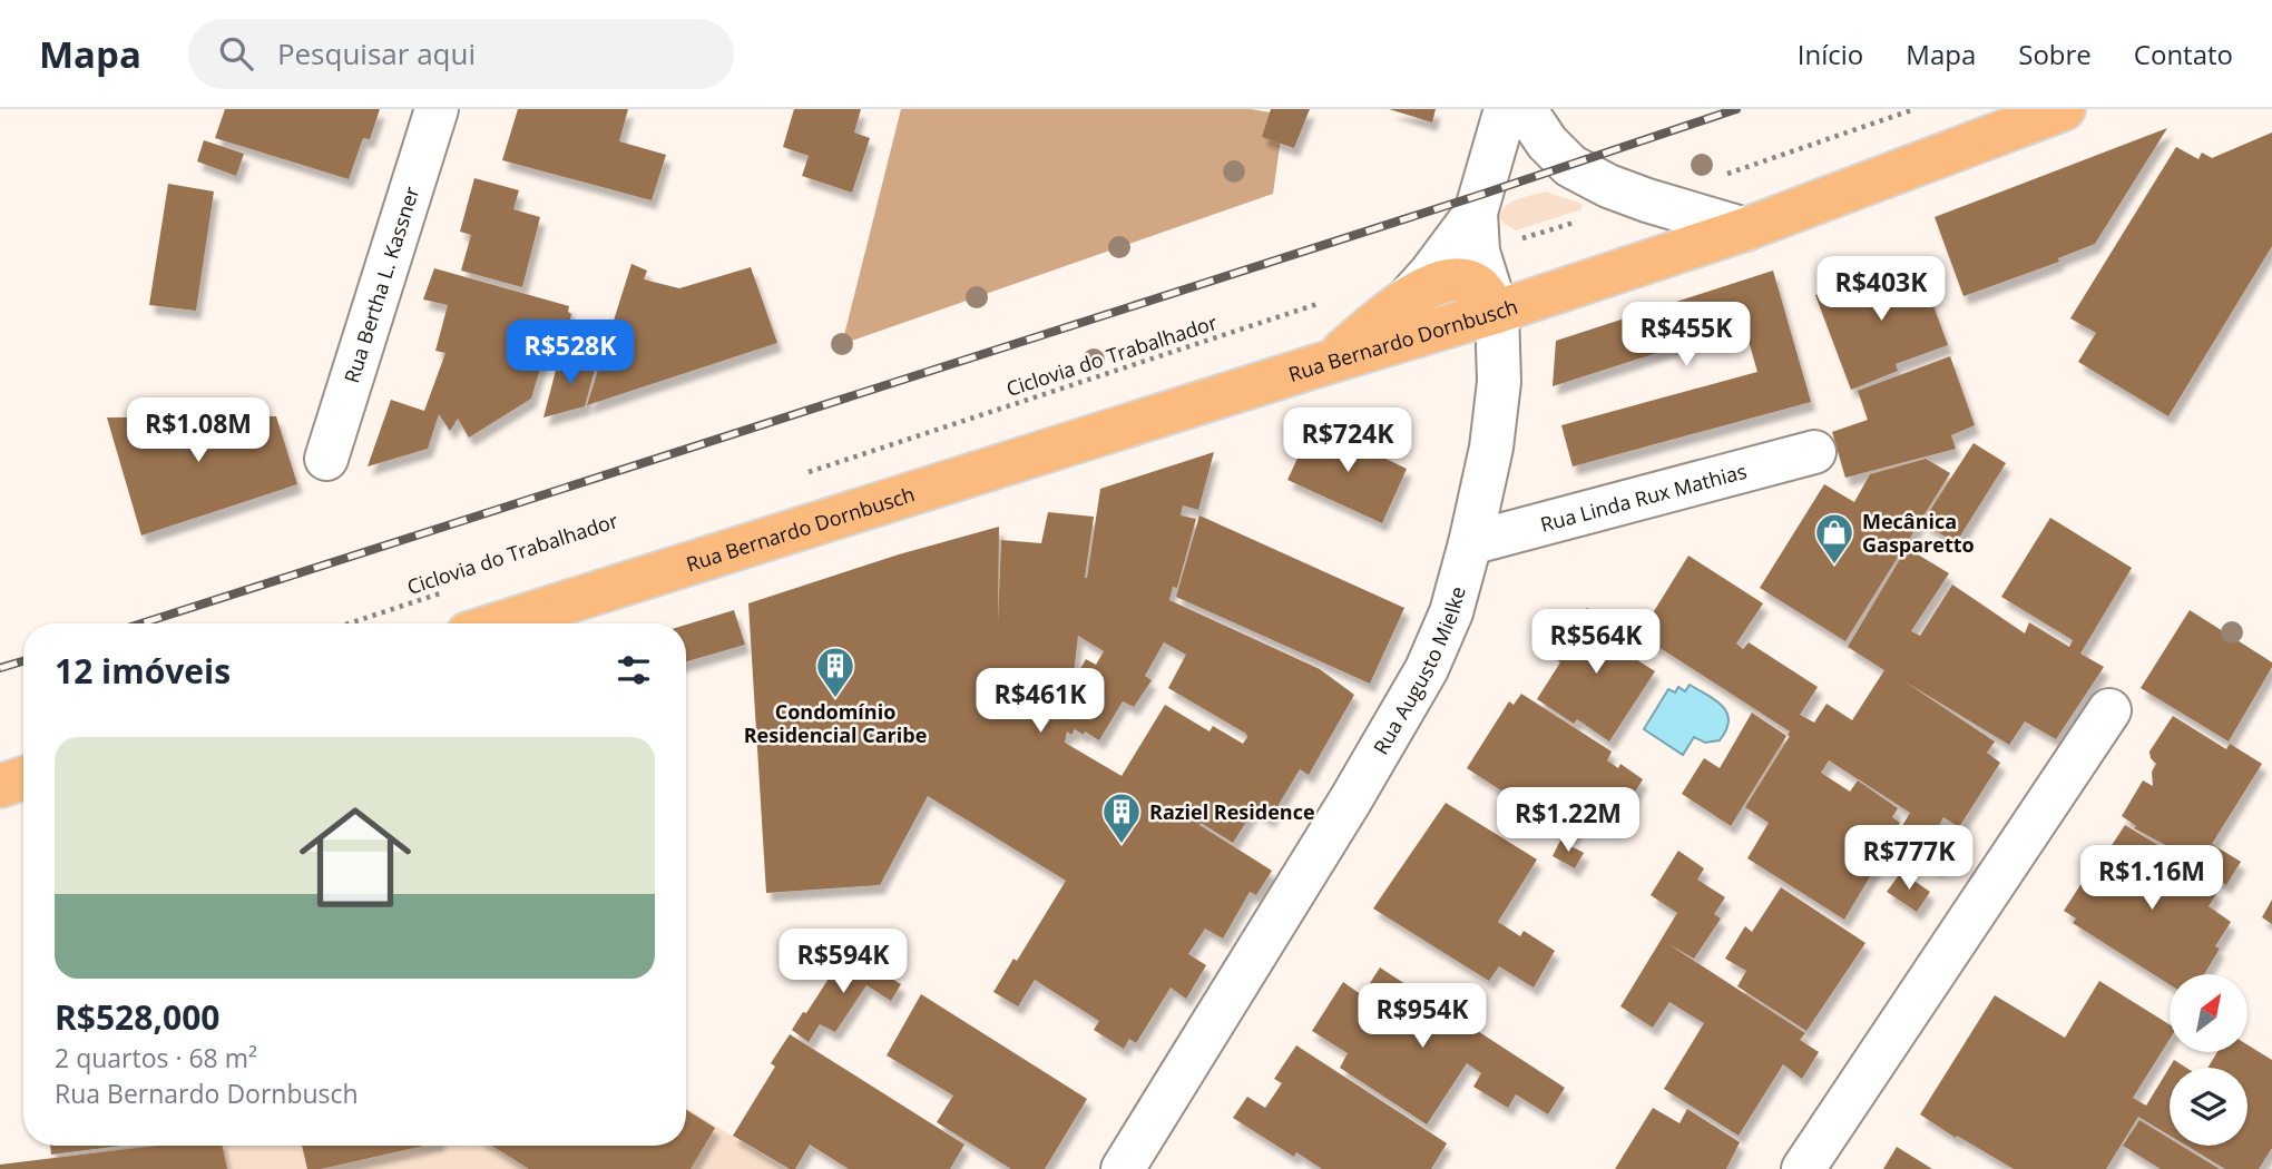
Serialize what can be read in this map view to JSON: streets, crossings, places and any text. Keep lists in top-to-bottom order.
{
  "streets": {
    "highway": ["Rua Bernardo Dornbusch"],
    "street": ["Rua Bertha L. Kassner", "Rua Linda Rux Mathias", "Rua Augusto Mielke"],
    "path": ["Ciclovia do Trabalhador"]
  },
  "crossings": [
    ["Rua Bernardo Dornbusch", "Rua Augusto Mielke"],
    ["Rua Linda Rux Mathias", "Rua Augusto Mielke"]
  ],
  "places": {
    "shop": ["Mecânica Gasparetto"],
    "building": ["Condomínio Residencial Caribe", "Raziel Residence"]
  },
  "north": "top right",
  "page": {
    "header": "Mapa",
    "search": "Pesquisar aqui",
    "nav": [
      "Início",
      "Mapa",
      "Sobre",
      "Contato"
    ],
    "price": [
      "R$403K",
      "R$455K",
      "R$528K",
      "R$1.08M",
      "R$724K",
      "R$564K",
      "R$461K",
      "R$1.22M",
      "R$777K",
      "R$1.16M",
      "R$594K",
      "R$954K"
    ],
    "heading": "12 imóveis",
    "list": [
      {
        "name": "R$528,000",
        "note": "2 quartos · 68 m² · Rua Bernardo Dornbusch"
      }
    ]
  }
}
